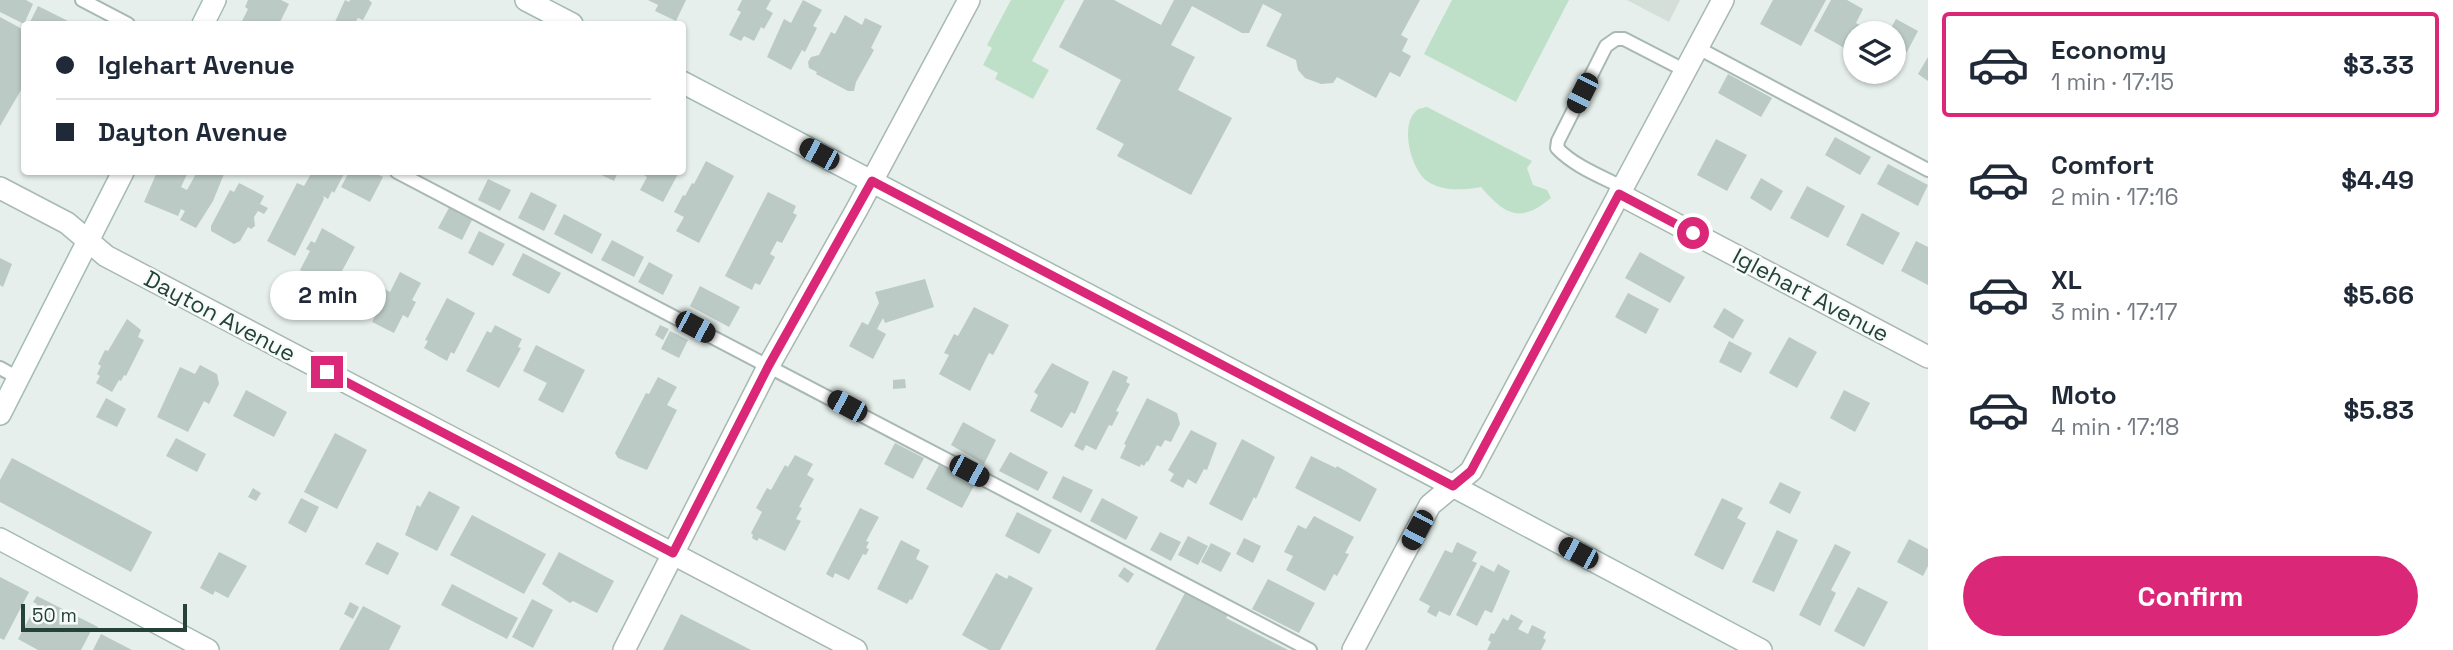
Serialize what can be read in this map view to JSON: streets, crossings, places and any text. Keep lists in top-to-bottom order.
{
  "streets": {
    "street": ["Iglehart Avenue", "Dayton Avenue"]
  },
  "scale_bar": "50 m",
  "page": {
    "list": [
      {
        "name": "Economy",
        "note": "1 min · 17:15",
        "value": "$3.33"
      },
      {
        "name": "Comfort",
        "note": "2 min · 17:16",
        "value": "$4.49"
      },
      {
        "name": "XL",
        "note": "3 min · 17:17",
        "value": "$5.66"
      },
      {
        "name": "Moto",
        "note": "4 min · 17:18",
        "value": "$5.83"
      }
    ],
    "banner": ["Iglehart Avenue", "Dayton Avenue"],
    "bubble": "2 min",
    "buttons": "Confirm",
    "scale": "50 m"
  }
}
